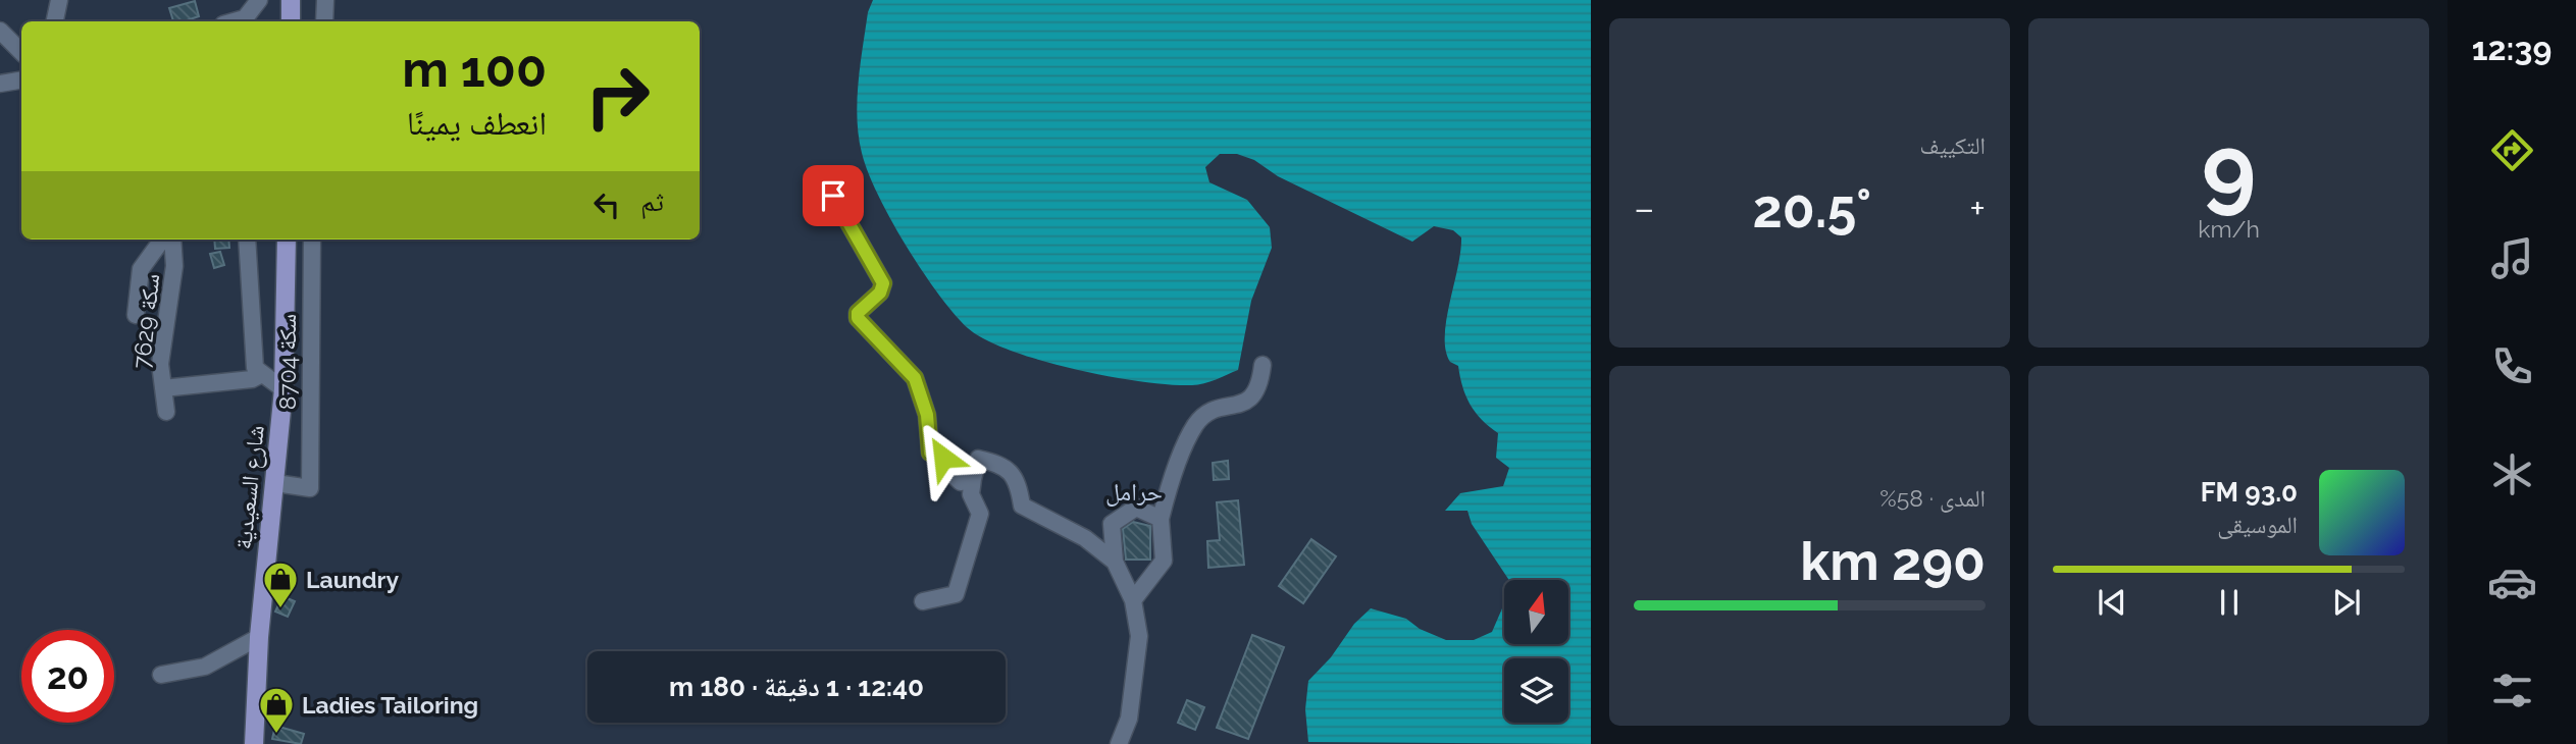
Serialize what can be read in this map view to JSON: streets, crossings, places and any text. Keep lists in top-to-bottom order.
{
  "streets": {
    "main road": ["شارع السعيدية"],
    "street": ["سكة 7629", "سكة 8704"]
  },
  "crossings": [
    ["سكة 8704", "شارع السعيدية"]
  ],
  "districts": ["حرامل"],
  "places": {
    "shop": ["Laundry", "Ladies Tailoring"]
  },
  "north": "top",
  "page": {
    "tabs": "12:39",
    "tile": [
      ["9", "km/h"],
      "التكييف",
      ["المدى · 58%", "290 km"]
    ],
    "turn": ["100 m", "انعطف يمينًا"],
    "then": "ثم",
    "heat": ["−", "20.5°", "+"],
    "song": ["93.0 FM", "الموسيقى"],
    "limit": "20",
    "trip": "12:40 · 1 دقيقة · 180 m"
  }
}
